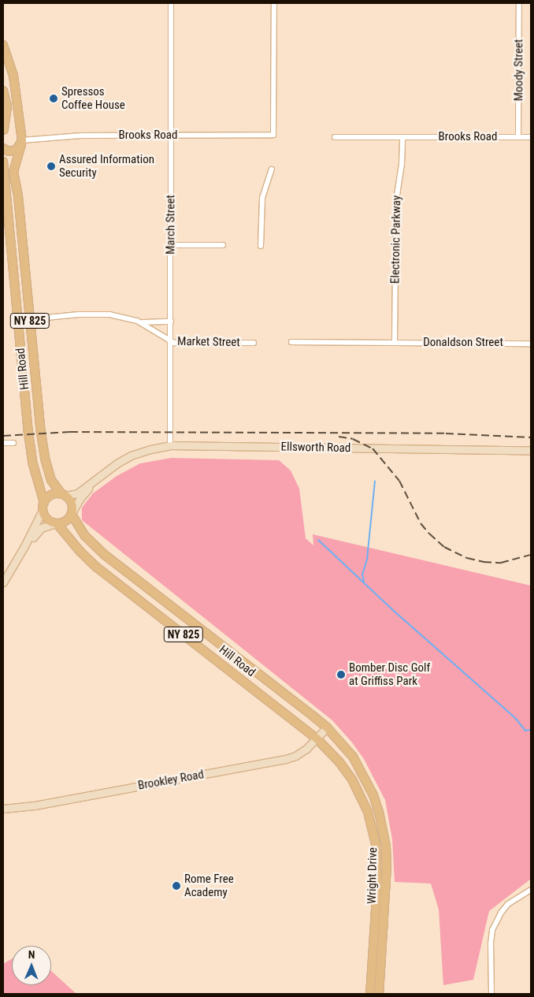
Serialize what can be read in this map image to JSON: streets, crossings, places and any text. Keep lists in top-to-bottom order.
{
  "streets": {
    "main road": ["NY 825", "Hill Road", "Wright Drive"],
    "street": [
      "Moody Street",
      "Brooks Road",
      "March Street",
      "Electronic Parkway",
      "Market Street",
      "Donaldson Street",
      "Ellsworth Road",
      "Brookley Road"
    ]
  },
  "crossings": [
    ["Moody Street", "Brooks Road"],
    ["Brooks Road", "March Street"],
    ["Brooks Road", "Electronic Parkway"],
    ["Brooks Road", "Hill Road"],
    ["March Street", "Market Street"],
    ["March Street", "Ellsworth Road"],
    ["Electronic Parkway", "Donaldson Street"],
    ["NY 825", "Hill Road"],
    ["NY 825", "Ellsworth Road"],
    ["Market Street", "Hill Road"],
    ["Hill Road", "Ellsworth Road"],
    ["Hill Road", "Brookley Road"],
    ["Hill Road", "Wright Drive"],
    ["Brookley Road", "Wright Drive"]
  ],
  "places": [
    "Spressos Coffee House",
    "Assured Information Security",
    "Bomber Disc Golf at Griffiss Park",
    "Rome Free Academy"
  ],
  "north": "top"
}
